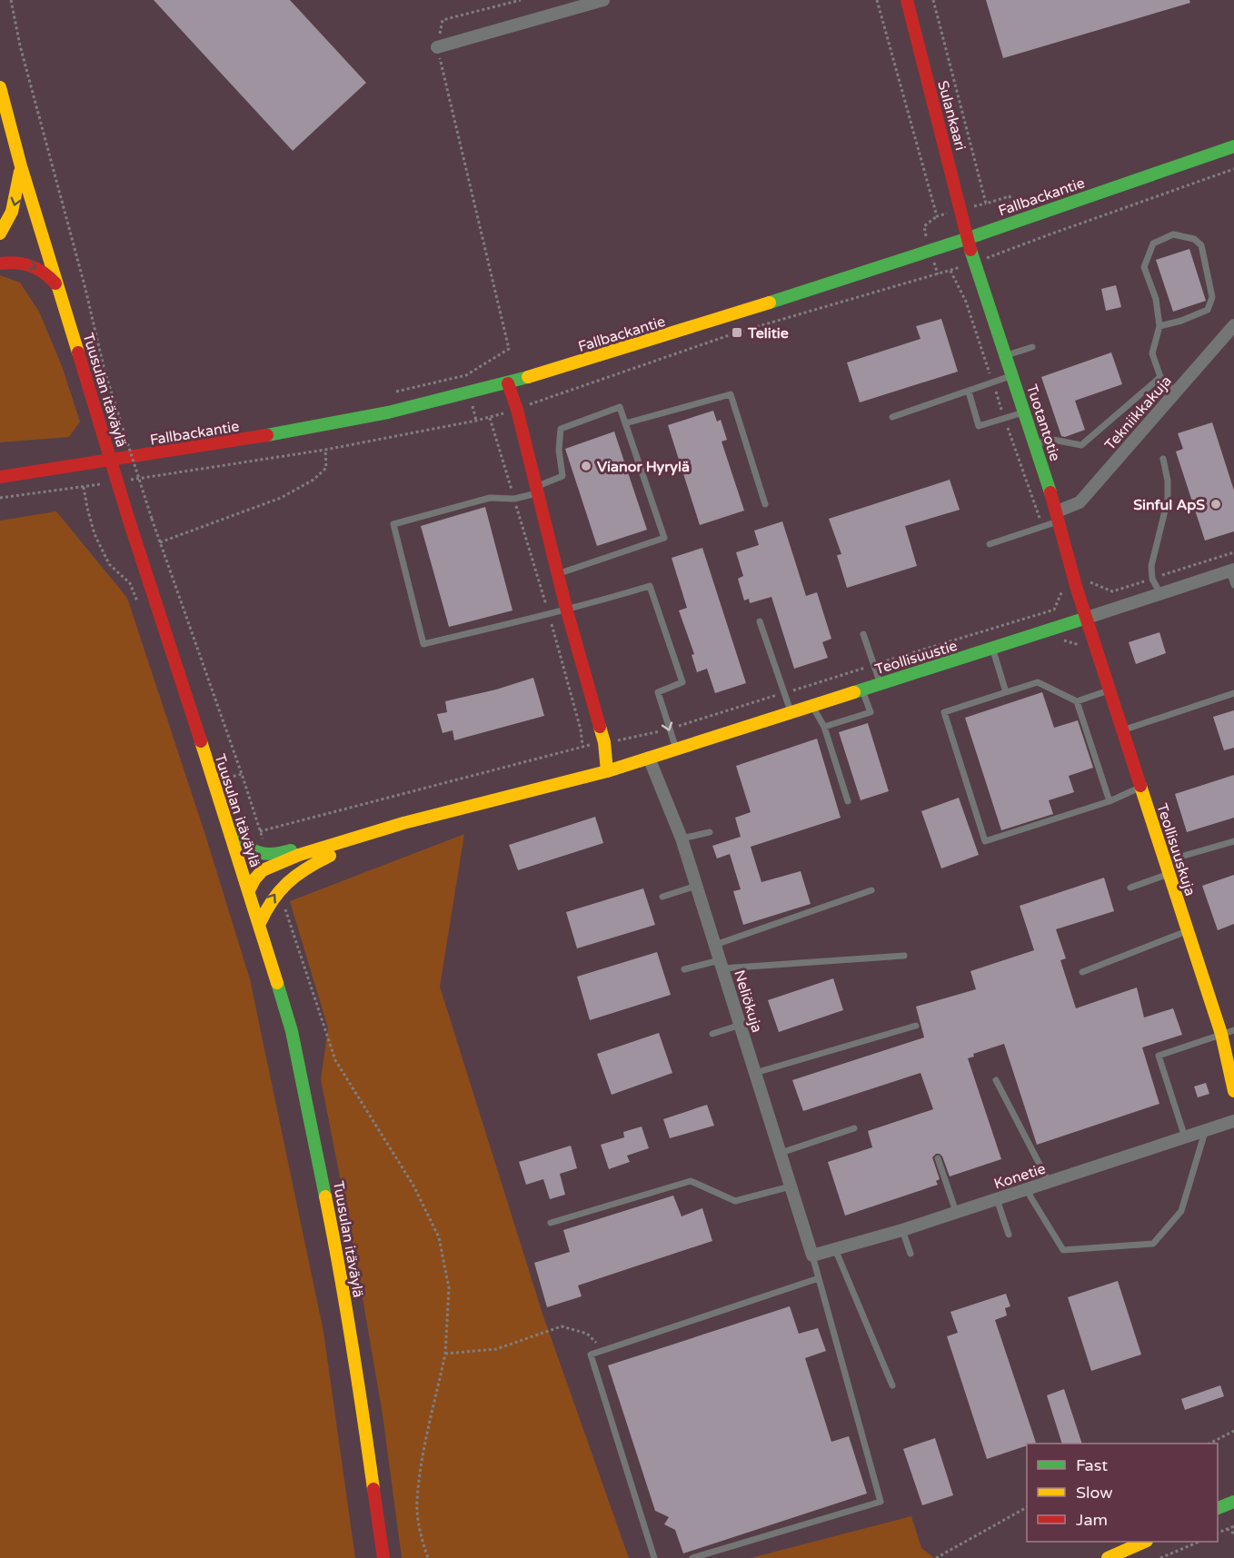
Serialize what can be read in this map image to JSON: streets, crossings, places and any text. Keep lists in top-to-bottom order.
{
  "streets": {
    "street": [
      "Sulankaari",
      "Fallbackantie",
      "Tuusulan itäväylä",
      "Tekniikkakuja",
      "Tuotantotie",
      "Teollisuustie",
      "Teollisuuskuja",
      "Neliökuja",
      "Konetie"
    ]
  },
  "crossings": [
    ["Sulankaari", "Fallbackantie"],
    ["Sulankaari", "Tuotantotie"],
    ["Fallbackantie", "Tuotantotie"],
    ["Tekniikkakuja", "Tuotantotie"],
    ["Tuotantotie", "Teollisuustie"],
    ["Tuotantotie", "Teollisuuskuja"],
    ["Teollisuustie", "Teollisuuskuja"],
    ["Teollisuustie", "Neliökuja"],
    ["Neliökuja", "Konetie"]
  ],
  "places": {
    "transit": ["Telitie"],
    "other": ["Vianor Hyrylä", "Sinful ApS"]
  },
  "legend": ["Fast", "Slow", "Jam"]
}
